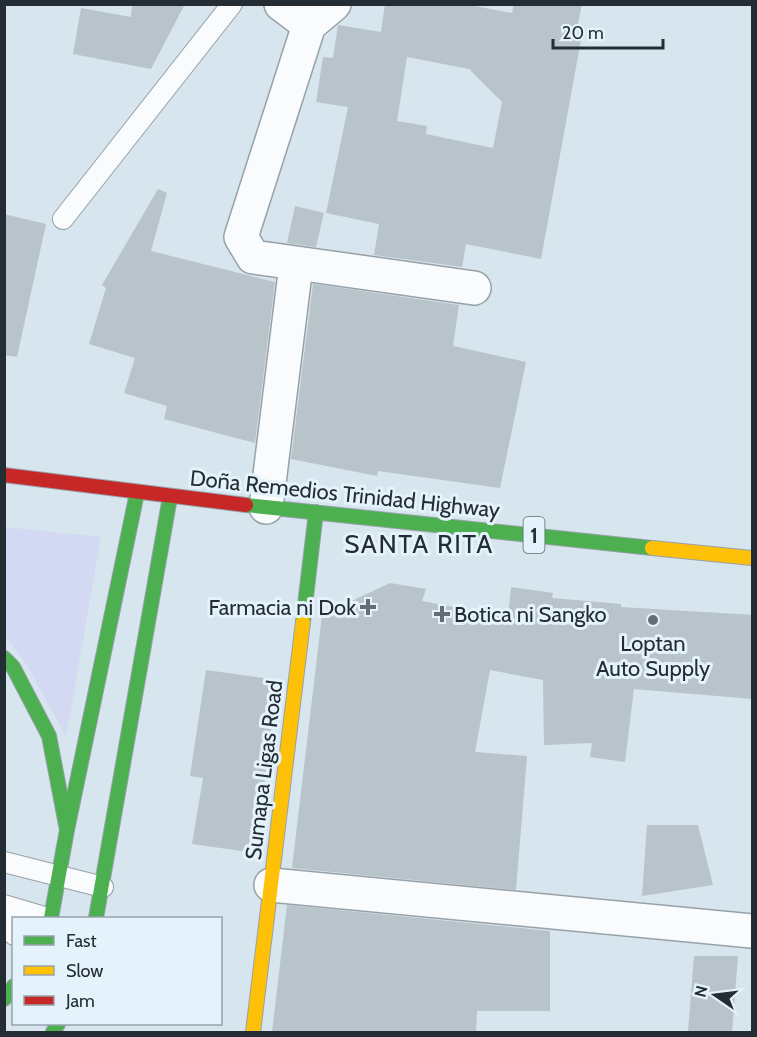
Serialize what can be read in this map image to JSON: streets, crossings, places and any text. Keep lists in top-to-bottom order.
{
  "streets": {
    "main road": ["Doña Remedios Trinidad Highway", "1", "Sumapa Ligas Road"]
  },
  "crossings": [
    ["Doña Remedios Trinidad Highway", "Sumapa Ligas Road"]
  ],
  "districts": ["SANTA RITA"],
  "places": {
    "health": ["Farmacia ni Dok", "Botica ni Sangko"],
    "other": ["Loptan Auto Supply"]
  },
  "legend": ["Fast", "Slow", "Jam"],
  "scale_bar": "20 m",
  "north": "left"
}
